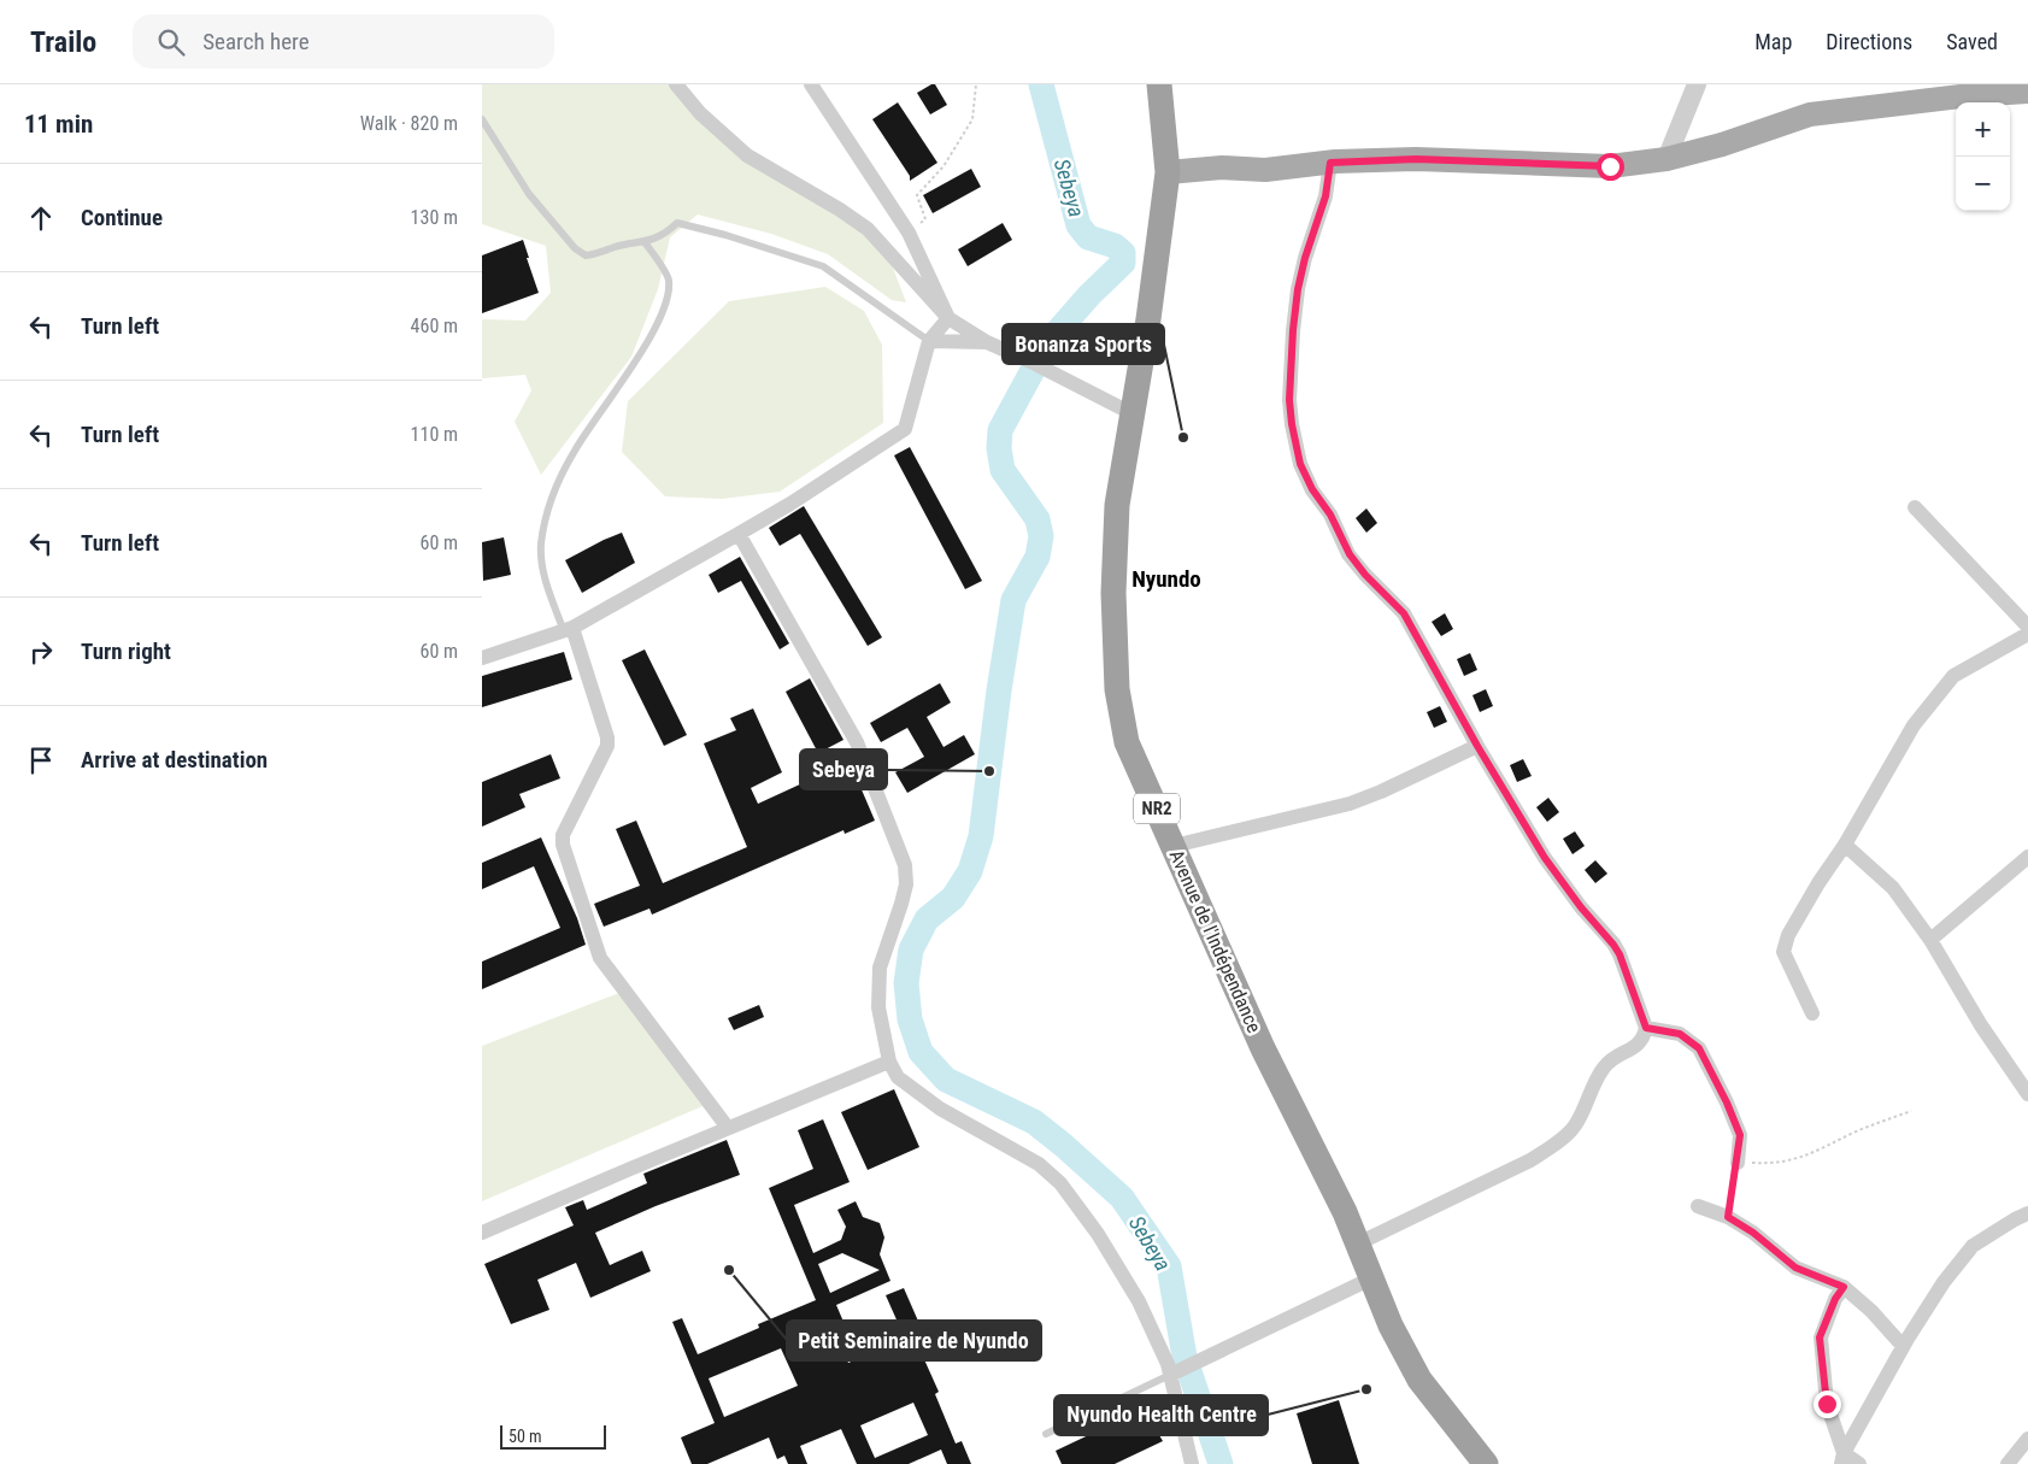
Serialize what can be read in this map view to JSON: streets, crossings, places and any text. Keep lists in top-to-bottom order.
{
  "streets": {
    "highway": ["NR2", "Avenue de l'Indépendance"]
  },
  "districts": ["Nyundo"],
  "water": ["Sebeya"],
  "places": [
    "Bonanza Sports",
    "Sebeya",
    "Petit Seminaire de Nyundo",
    "Nyundo Health Centre"
  ],
  "scale_bar": "50 m",
  "page": {
    "header": "Trailo",
    "search": "Search here",
    "nav": ["Map", "Directions", "Saved"],
    "heading": ["11 min", "Walk · 820 m"],
    "map_buttons": ["+", "−"],
    "list": [
      ["Continue", "130 m"],
      ["Turn left", "460 m"],
      ["Turn left", "110 m"],
      ["Turn left", "60 m"],
      ["Turn right", "60 m"],
      "Arrive at destination"
    ],
    "scale": "50 m"
  }
}
